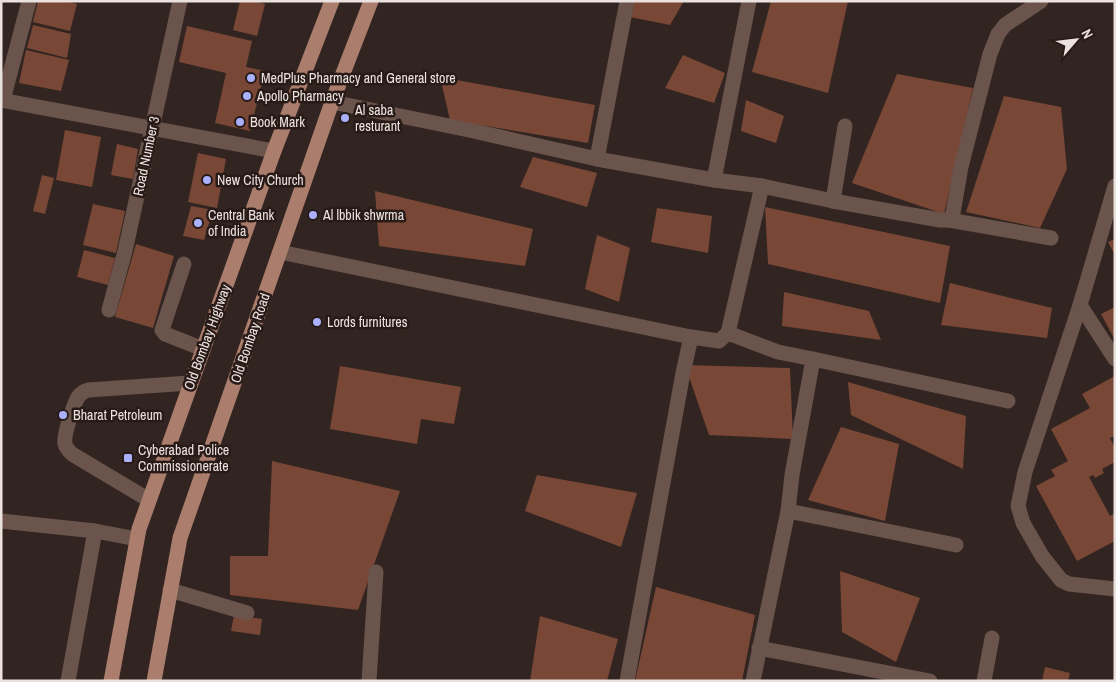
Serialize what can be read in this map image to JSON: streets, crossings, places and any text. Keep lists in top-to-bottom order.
{
  "streets": {
    "main road": ["Old Bombay Highway", "Old Bombay Road"],
    "street": ["Road Number 3"]
  },
  "places": {
    "other": [
      "MedPlus Pharmacy and General store",
      "Apollo Pharmacy",
      "Al saba resturant",
      "Book Mark",
      "New City Church",
      "Al lbbik shwrma",
      "Central Bank of India",
      "Lords furnitures",
      "Bharat Petroleum"
    ],
    "transit": ["Cyberabad Police Commissionerate"]
  },
  "north": "top right"
}
